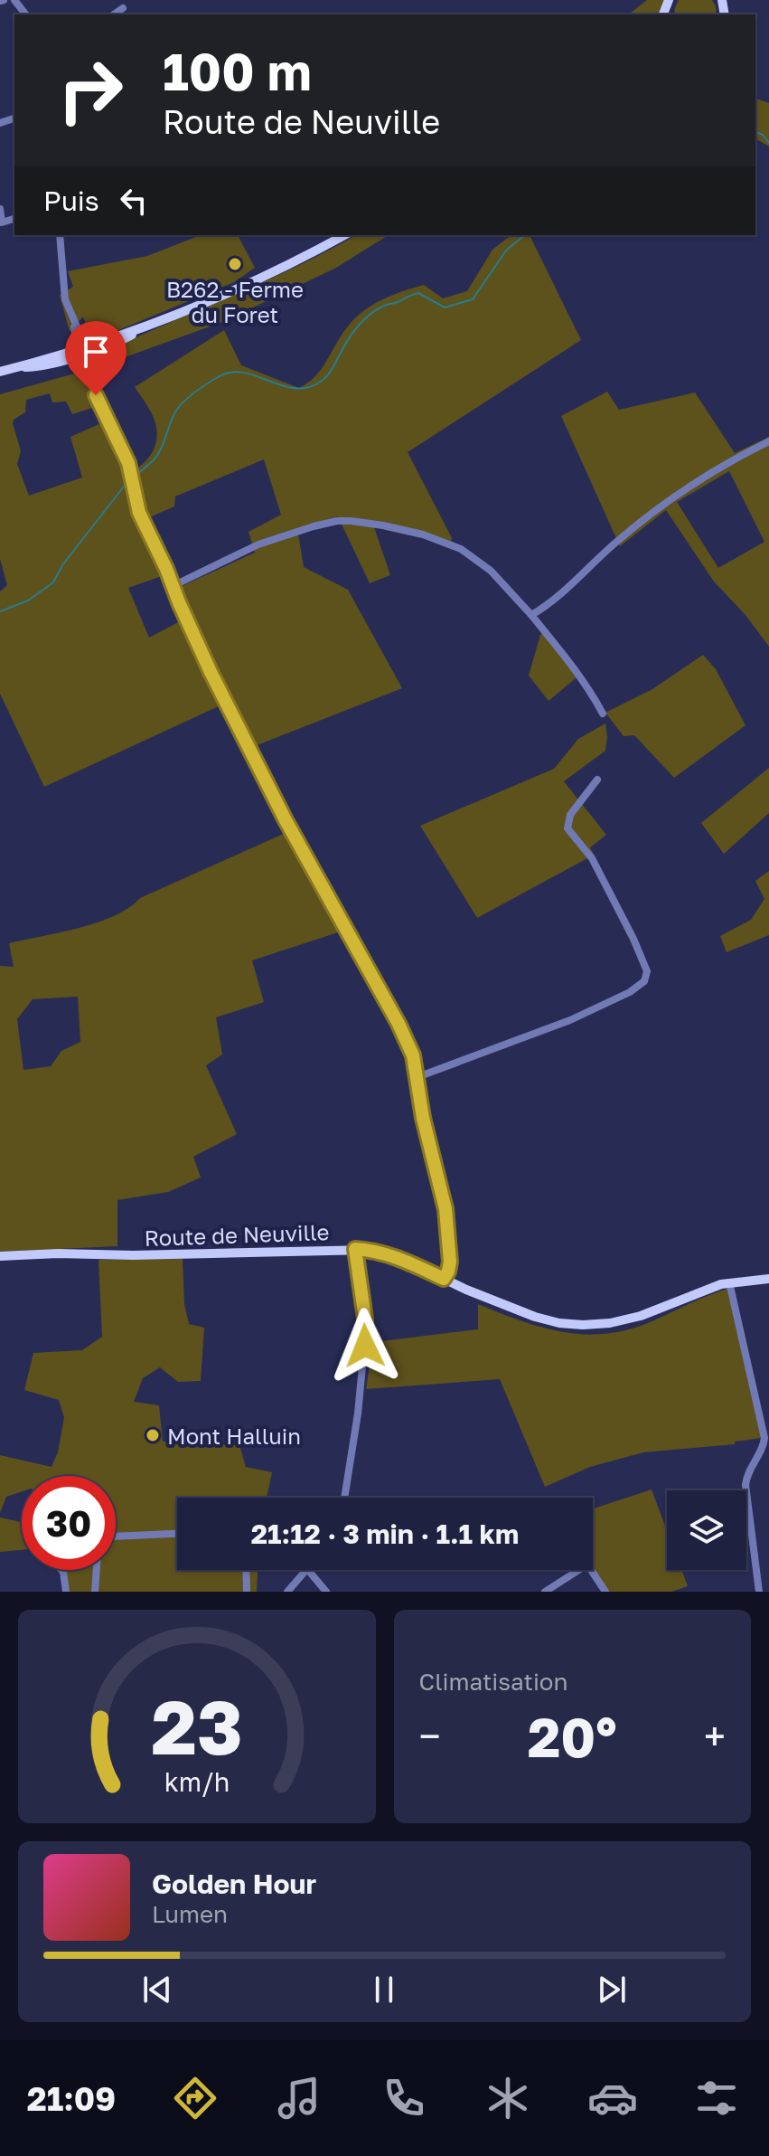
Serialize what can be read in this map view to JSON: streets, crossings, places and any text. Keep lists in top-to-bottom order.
{
  "streets": {
    "main road": ["Route de Neuville"]
  },
  "places": ["B262 - Ferme du Foret", "Mont Halluin"],
  "page": {
    "turn": ["100 m", "Route de Neuville"],
    "then": "Puis",
    "limit": "30",
    "trip": "21:12 · 3 min · 1.1 km",
    "tile": "Climatisation",
    "heat": ["−", "20°", "+"],
    "song": ["Golden Hour", "Lumen"],
    "tabs": "21:09",
    "gauge": ["23", "km/h"]
  }
}
